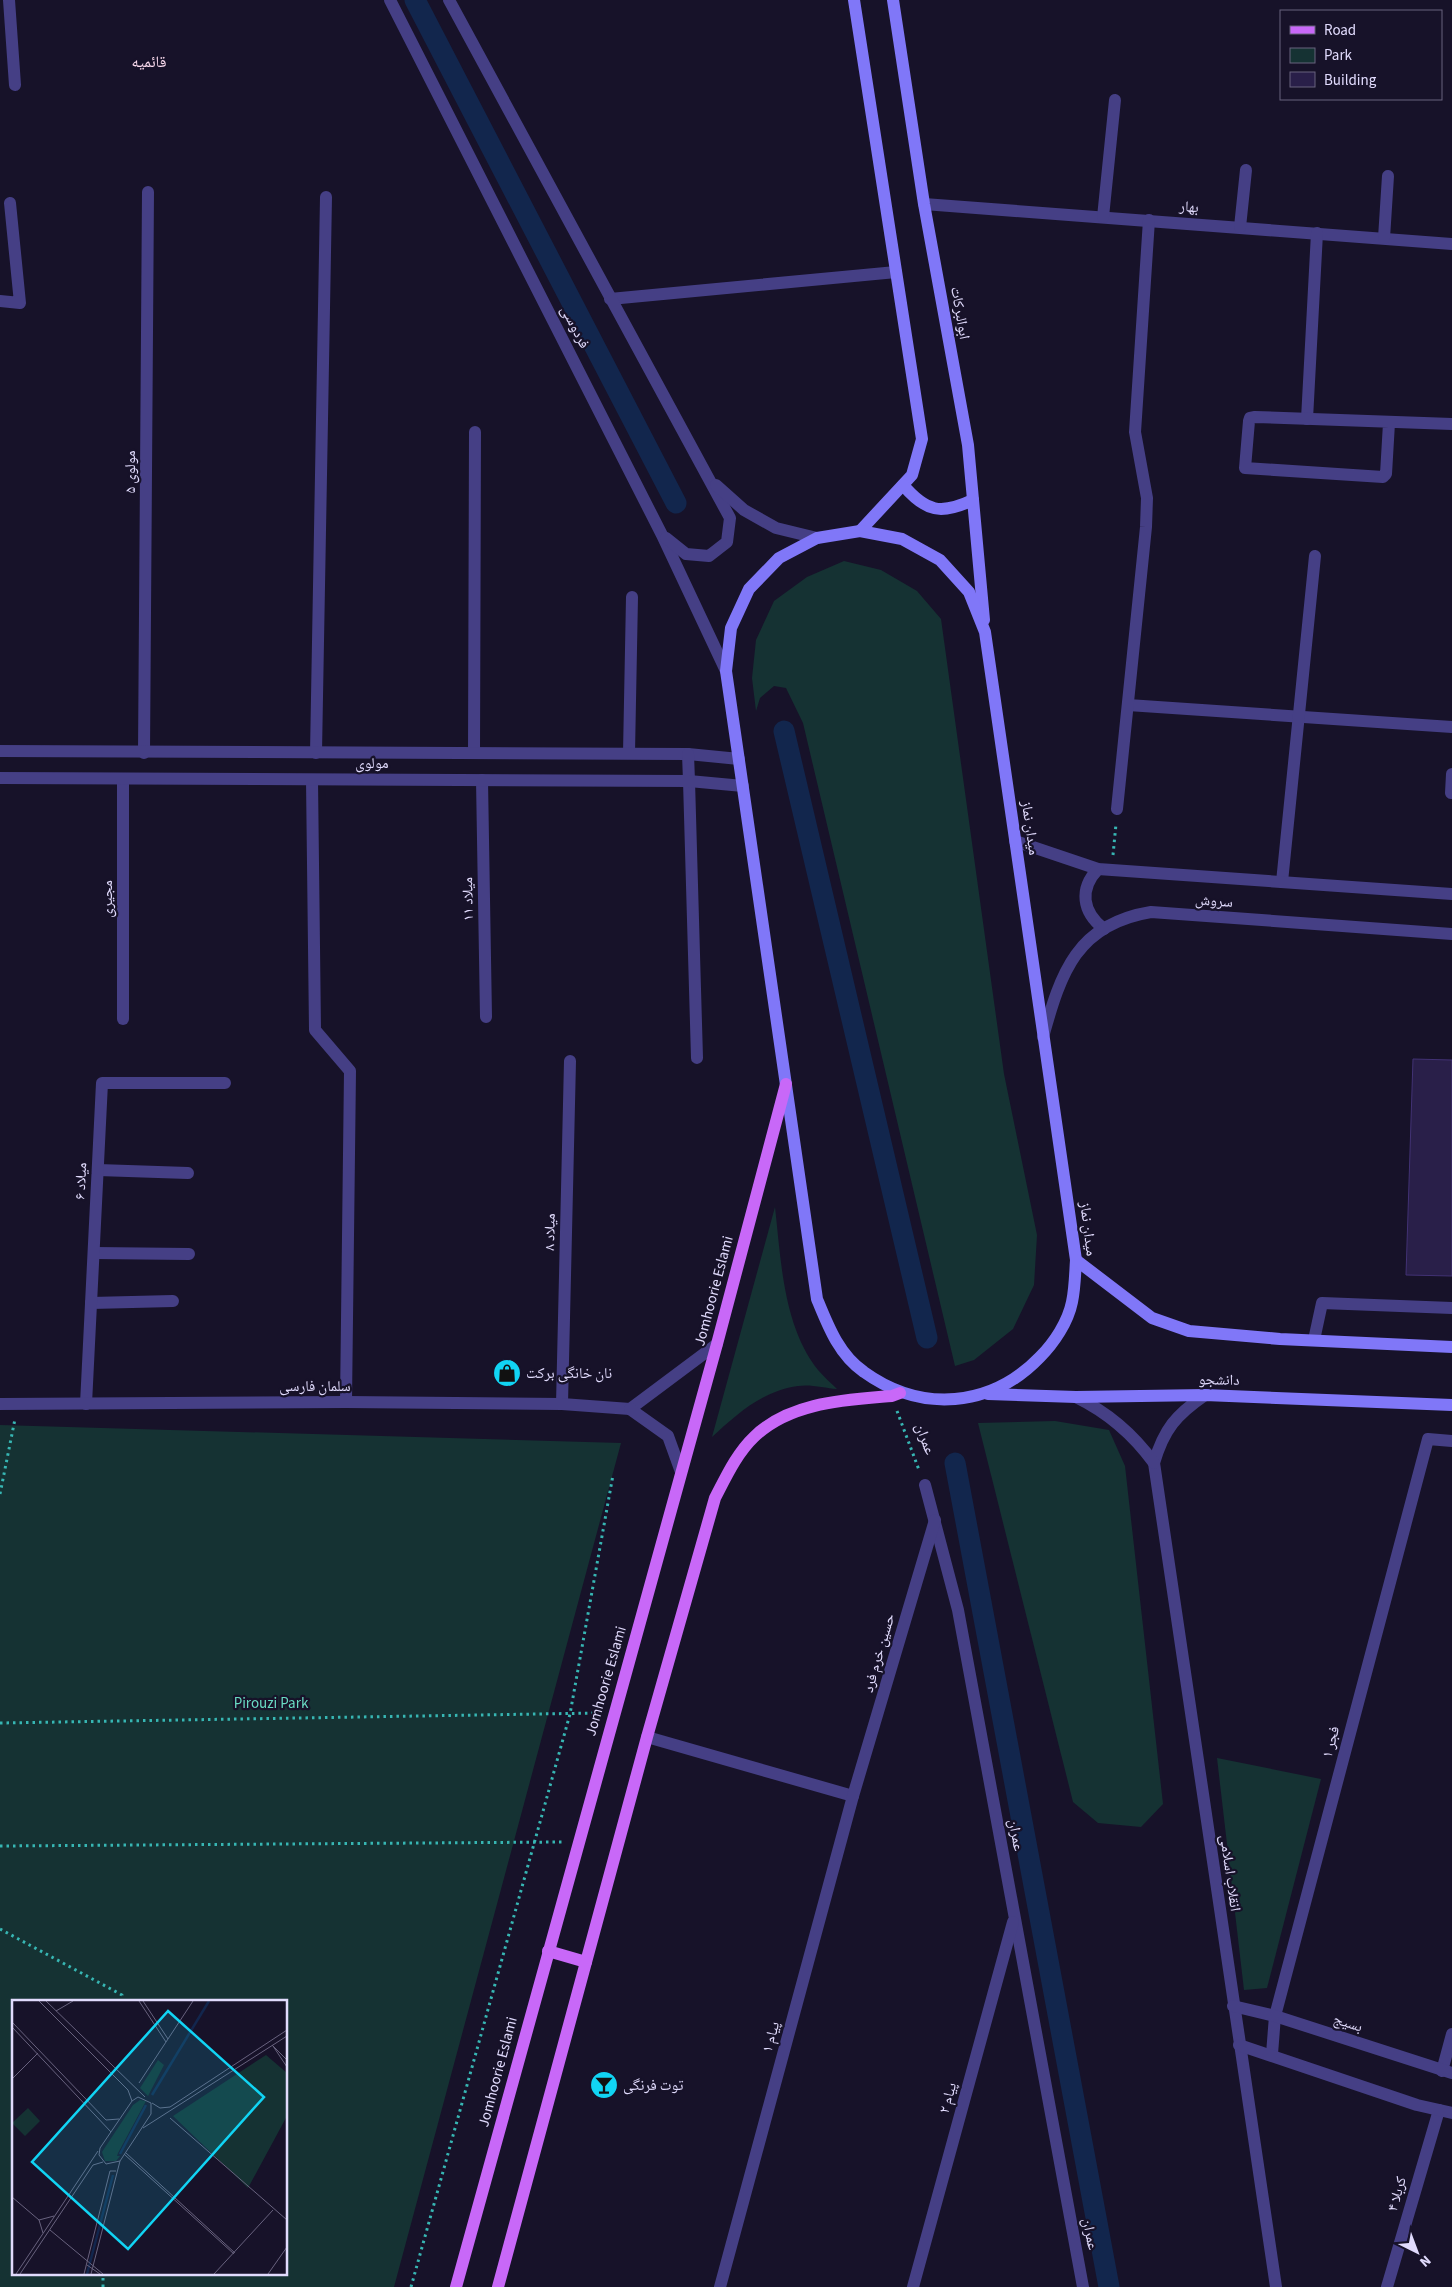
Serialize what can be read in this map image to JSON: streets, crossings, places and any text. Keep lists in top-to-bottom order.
{
  "streets": {
    "main road": [
      "ابوالبرکات",
      "میدان نماز",
      "Jomhoorie Eslami",
      "دانشجو"
    ],
    "street": [
      "بهار",
      "فردوسی",
      "مولوی ۵",
      "مولوی",
      "مجیری",
      "میلاد ۱۱",
      "سروش",
      "میلاد ۶",
      "میلاد ۸",
      "سلمان فارسی",
      "عمران",
      "حسین خرم فرد",
      "فجر ۱",
      "انقلاب اسلامی",
      "بسیج",
      "پیام ۱",
      "پیام ۲",
      "کربلا ۴"
    ]
  },
  "crossings": [
    ["بهار", "ابوالبرکات"],
    ["ابوالبرکات", "میدان نماز"],
    ["فردوسی", "میدان نماز"],
    ["مولوی ۵", "مولوی"],
    ["مولوی", "میدان نماز"],
    ["مولوی", "مجیری"],
    ["مولوی", "میلاد ۱۱"],
    ["میدان نماز", "سروش"],
    ["میدان نماز", "Jomhoorie Eslami"],
    ["میدان نماز", "دانشجو"],
    ["میدان نماز", "عمران"],
    ["میلاد ۶", "سلمان فارسی"],
    ["میلاد ۸", "سلمان فارسی"],
    ["عمران", "حسین خرم فرد"],
    ["عمران", "پیام ۲"],
    ["حسین خرم فرد", "پیام ۱"],
    ["فجر ۱", "بسیج"],
    ["انقلاب اسلامی", "بسیج"]
  ],
  "districts": ["قائمیه"],
  "parks": ["Pirouzi Park"],
  "places": {
    "shop": ["نان خانگی برکت"],
    "bar": ["توت فرنگی"]
  },
  "legend": ["Road", "Park", "Building"],
  "north": "bottom right"
}
